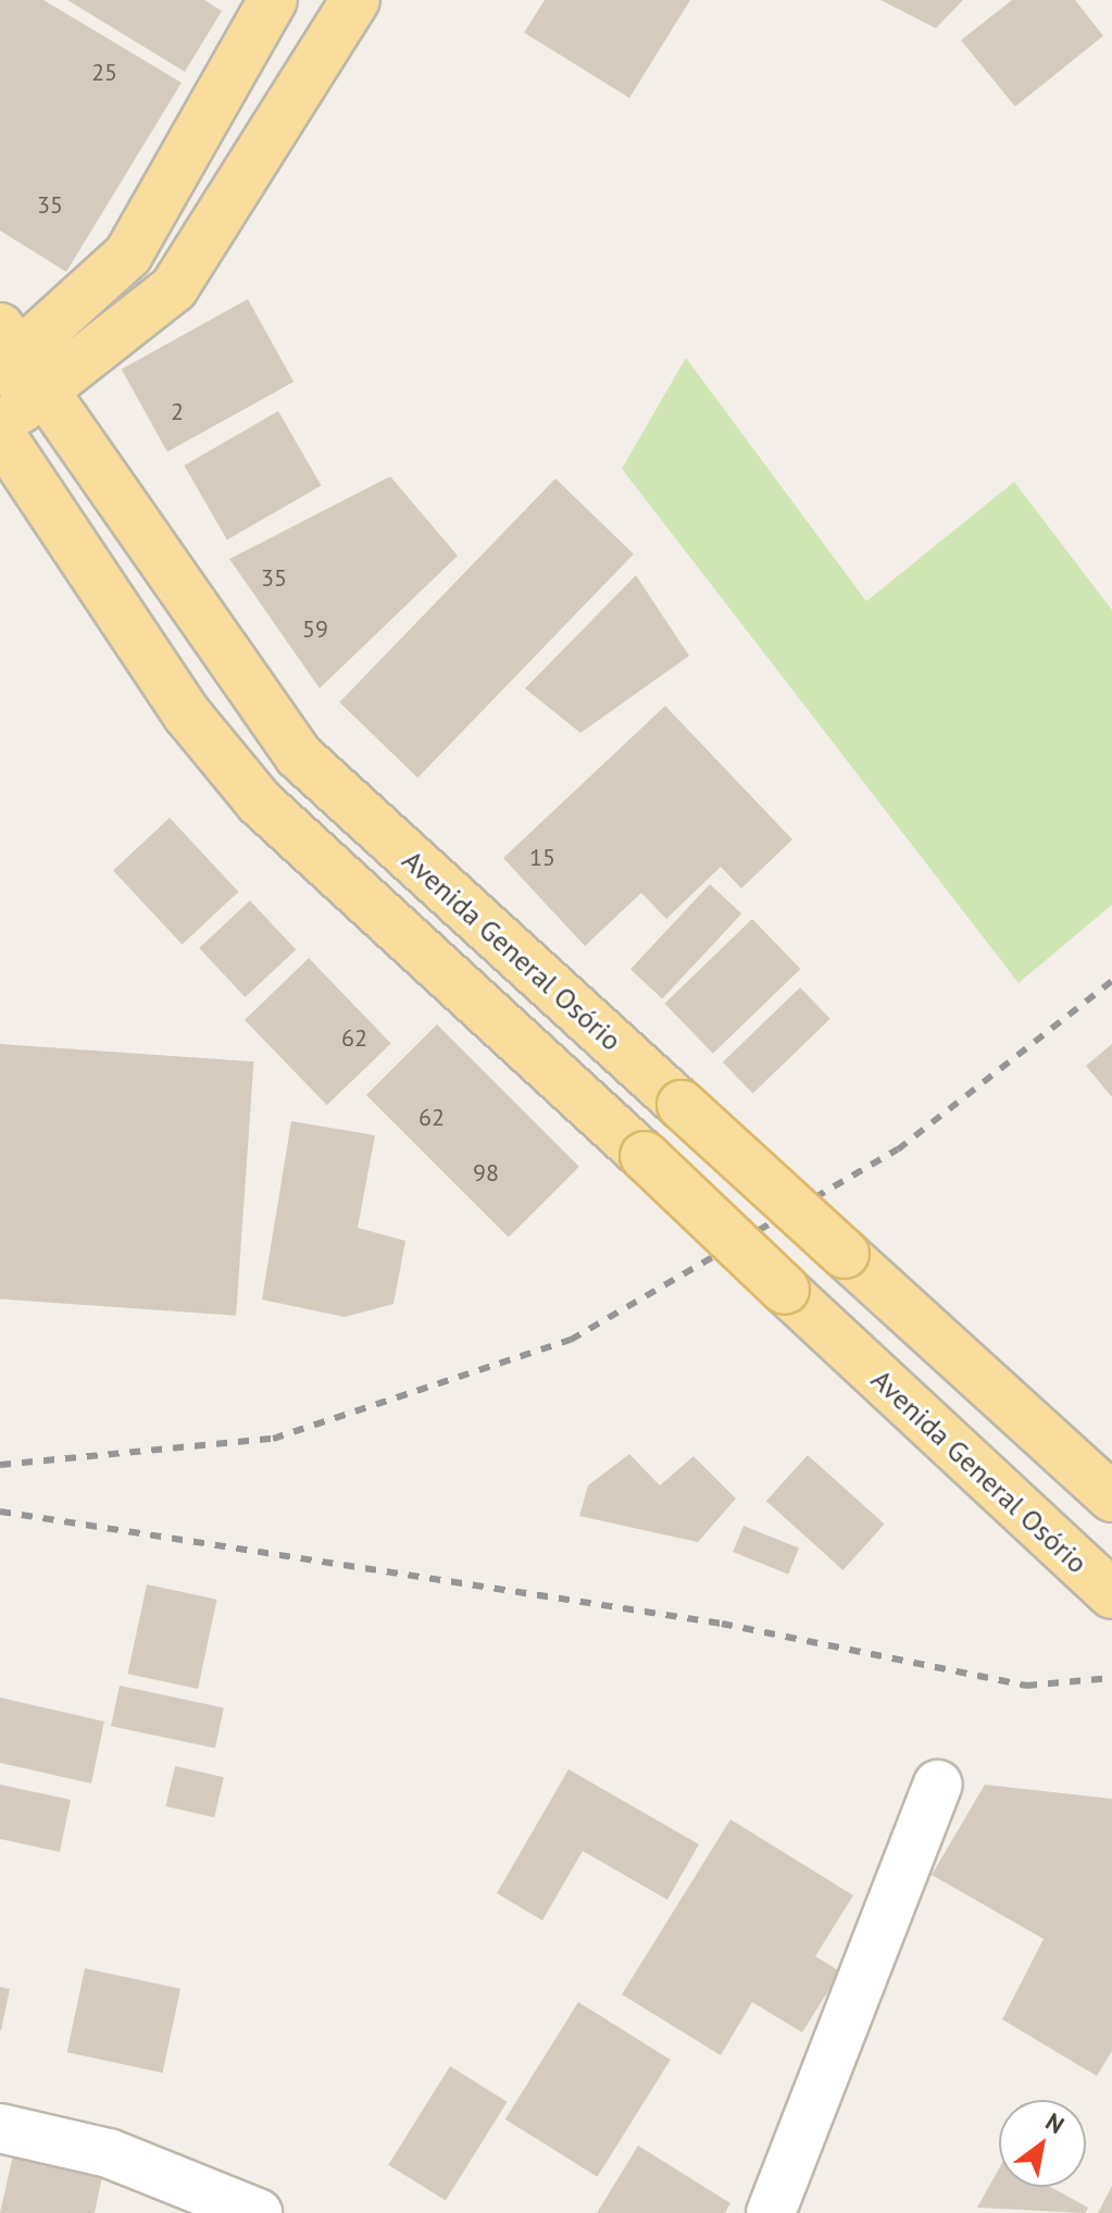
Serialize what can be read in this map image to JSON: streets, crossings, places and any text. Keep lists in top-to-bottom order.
{
  "streets": {
    "main road": ["Avenida General Osório"]
  },
  "house_numbers": [
    "25",
    "35",
    "2",
    "35",
    "59",
    "15",
    "62",
    "62",
    "98"
  ],
  "north": "top right"
}
